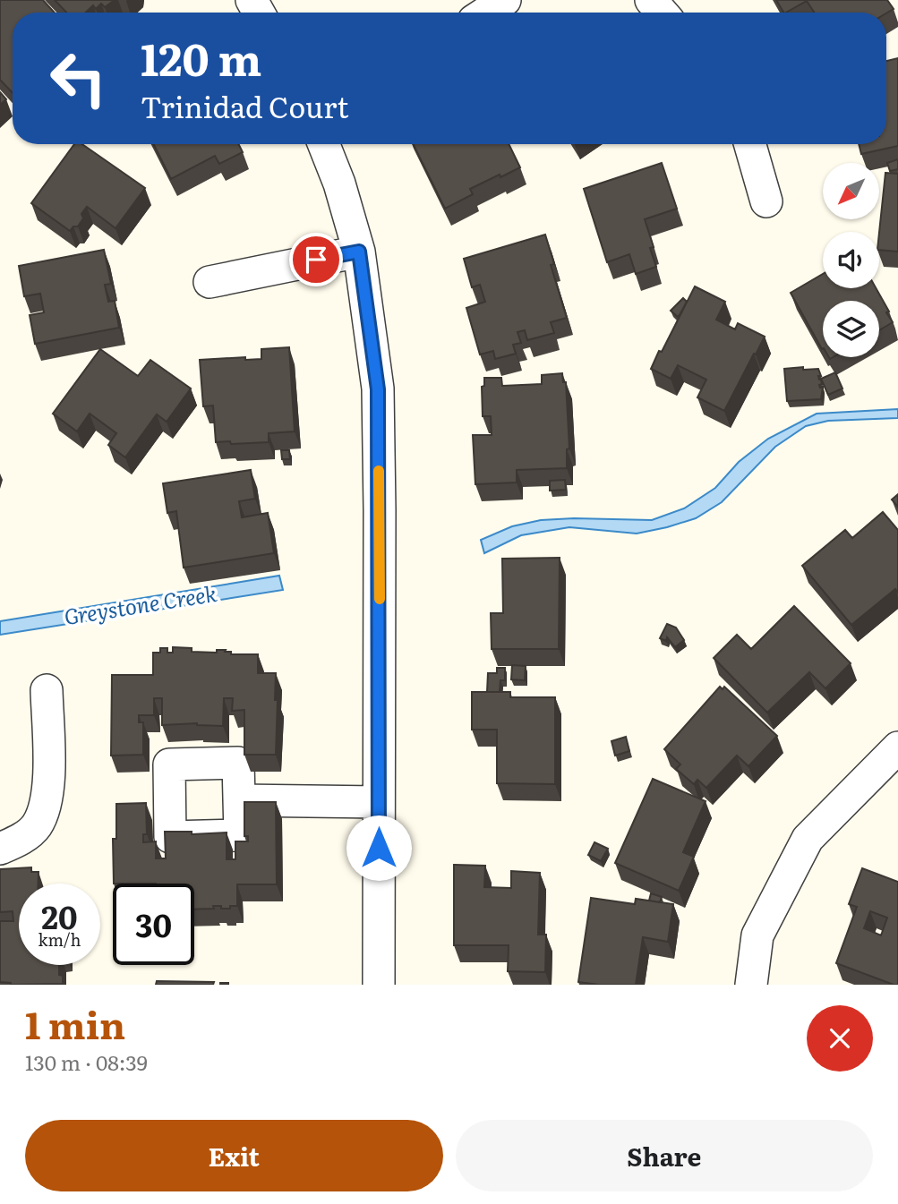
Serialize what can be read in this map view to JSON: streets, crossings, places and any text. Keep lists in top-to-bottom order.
{
  "water": ["Greystone Creek"],
  "north": "bottom left",
  "page": {
    "turn": ["120 m", "Trinidad Court"],
    "speed": "20 km/h",
    "limit": "30",
    "heading": ["1 min", "130 m · 08:39"],
    "buttons": ["Exit", "Share"]
  }
}
